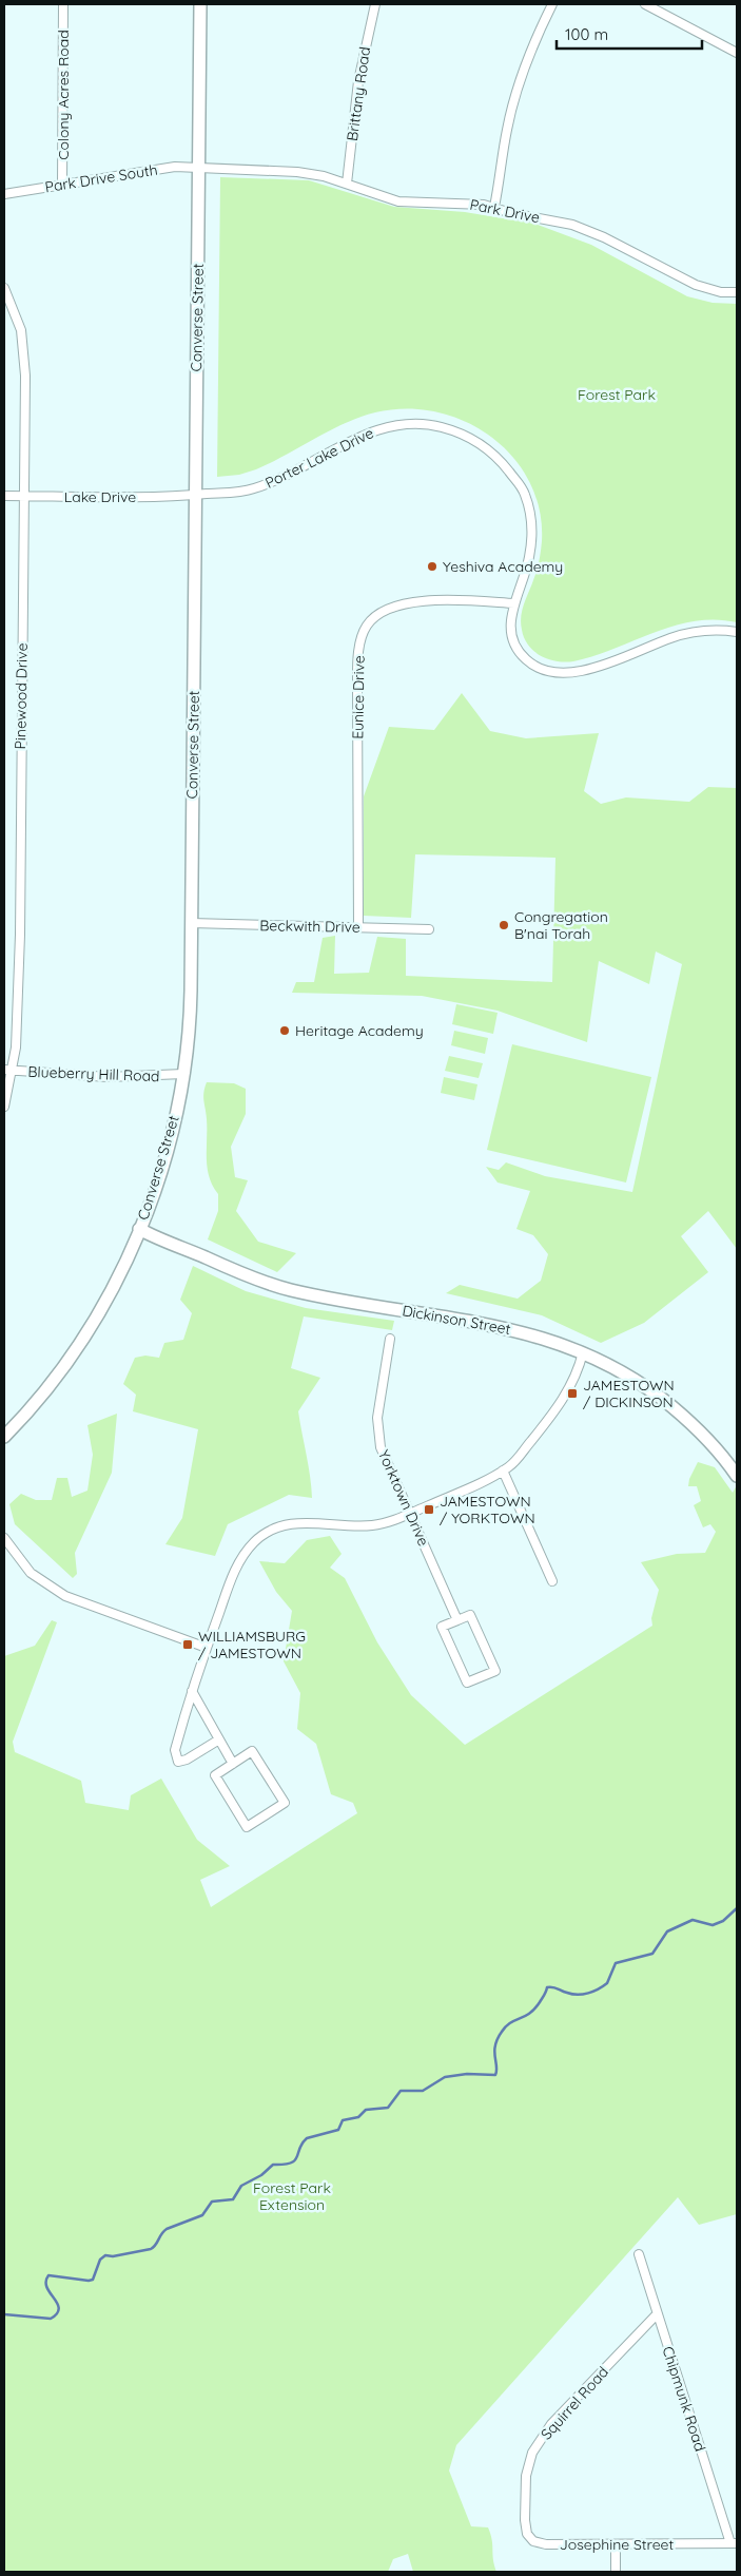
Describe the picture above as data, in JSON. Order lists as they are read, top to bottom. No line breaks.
{"streets":{"main road":["Converse Street","Dickinson Street"],"street":["Brittany Road","Colony Acres Road","Park Drive South","Park Drive","Porter Lake Drive","Lake Drive","Pinewood Drive","Eunice Drive","Beckwith Drive","Blueberry Hill Road","Yorktown Drive","Chipmunk Road","Squirrel Road","Josephine Street"]},"crossings":[["Brittany Road","Park Drive"],["Colony Acres Road","Park Drive South"],["Park Drive South","Park Drive"],["Park Drive South","Converse Street"],["Park Drive","Converse Street"],["Converse Street","Porter Lake Drive"],["Converse Street","Lake Drive"],["Converse Street","Beckwith Drive"],["Converse Street","Blueberry Hill Road"],["Converse Street","Dickinson Street"],["Porter Lake Drive","Lake Drive"],["Porter Lake Drive","Eunice Drive"],["Lake Drive","Pinewood Drive"],["Pinewood Drive","Blueberry Hill Road"],["Eunice Drive","Beckwith Drive"],["Chipmunk Road","Squirrel Road"],["Chipmunk Road","Josephine Street"],["Squirrel Road","Josephine Street"]],"parks":["Forest Park","Forest Park Extension"],"places":{"other":["Yeshiva Academy","Congregation B'nai Torah","Heritage Academy"],"transit":["JAMESTOWN / DICKINSON","JAMESTOWN / YORKTOWN","WILLIAMSBURG / JAMESTOWN"]},"scale_bar":"100 m"}
